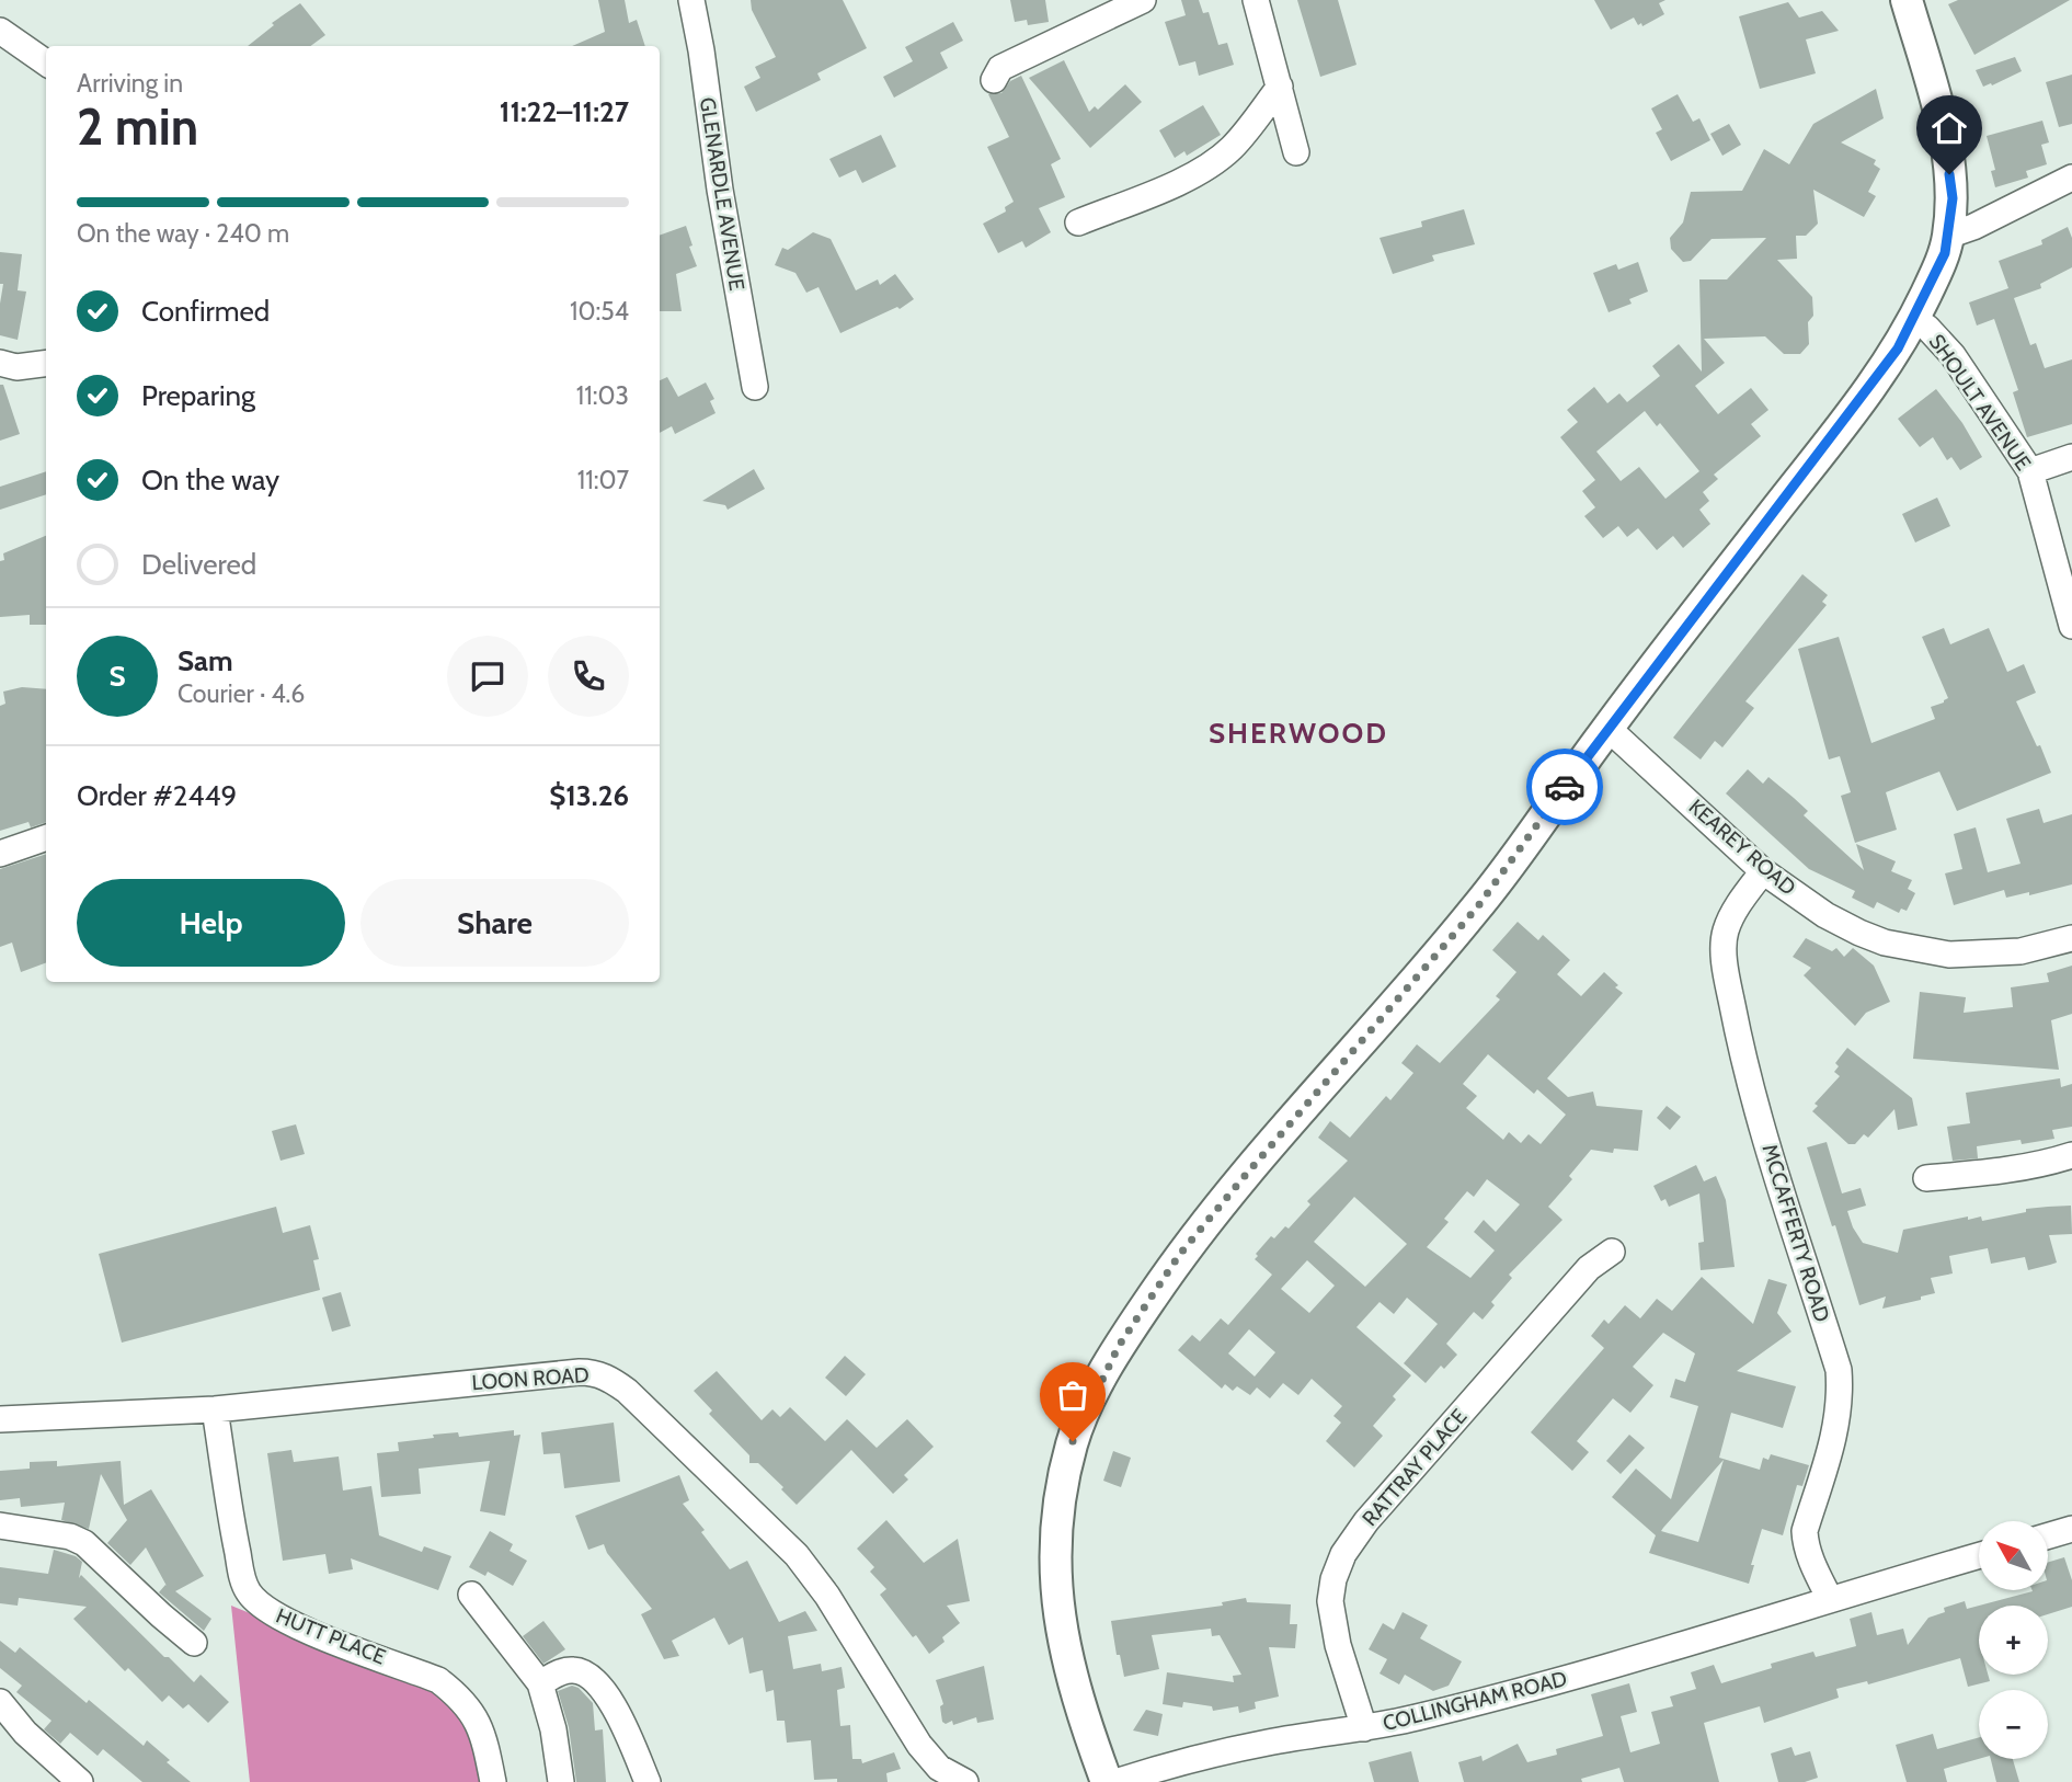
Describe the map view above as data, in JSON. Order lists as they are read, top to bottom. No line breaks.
{"streets":{"street":["GLENARDLE AVENUE","SHOULT AVENUE","KEAREY ROAD","MCCAFFERTY ROAD","LOON ROAD","RATTRAY PLACE","HUTT PLACE","COLLINGHAM ROAD"]},"crossings":[["KEAREY ROAD","MCCAFFERTY ROAD"],["MCCAFFERTY ROAD","COLLINGHAM ROAD"],["LOON ROAD","HUTT PLACE"],["RATTRAY PLACE","COLLINGHAM ROAD"]],"districts":["SHERWOOD"],"north":"top left","page":{"heading":["2 min","Arriving in","11:22–11:27"],"panel":["Sam","Courier · 4.6","Order #2449","$13.26"],"bar":"On the way · 240 m","list":[["Confirmed","10:54"],["Preparing","11:03"],["On the way","11:07"],"Delivered"],"round":"S","buttons":["Help","Share"],"map_buttons":["+","−"]}}
